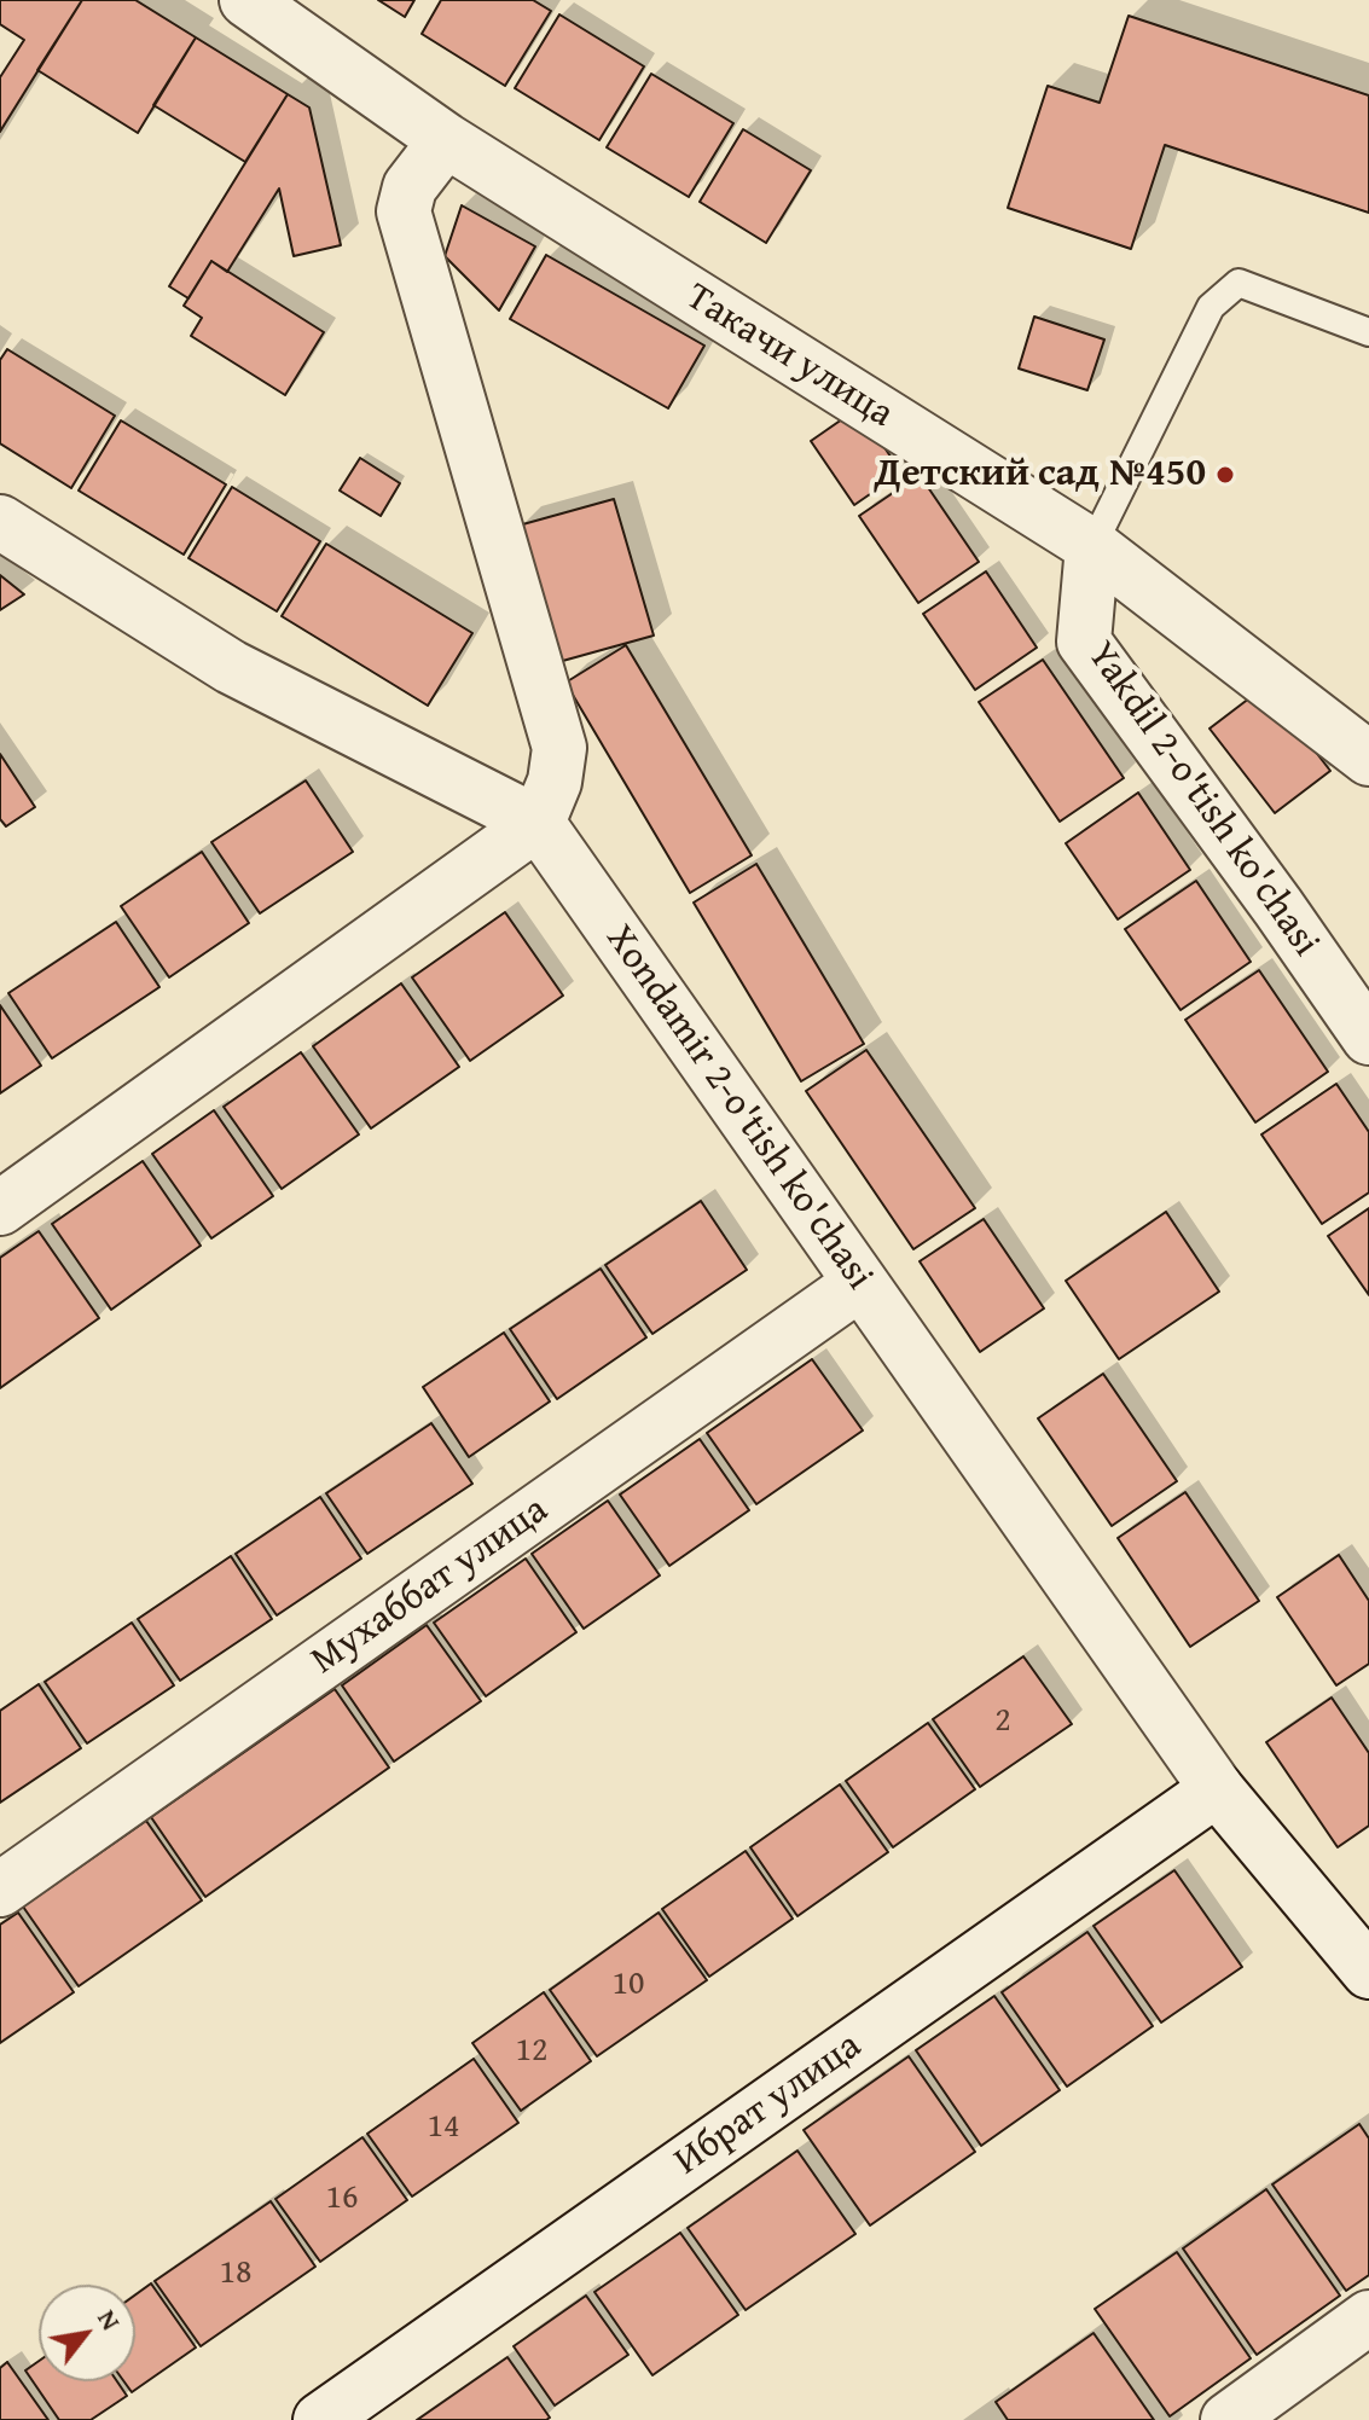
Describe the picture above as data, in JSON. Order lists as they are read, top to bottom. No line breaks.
{"streets":{"street":["Такачи улица","Yakdil 2-o'tish ko'chasi","Xondamir 2-o'tish ko'chasi","Мухаббат улица","Ибрат улица"]},"crossings":[["Такачи улица","Yakdil 2-o'tish ko'chasi"],["Xondamir 2-o'tish ko'chasi","Мухаббат улица"],["Xondamir 2-o'tish ko'chasi","Ибрат улица"]],"places":["Детский сад №450"],"house_numbers":["2","10","12","14","16","18"],"north":"top right"}
